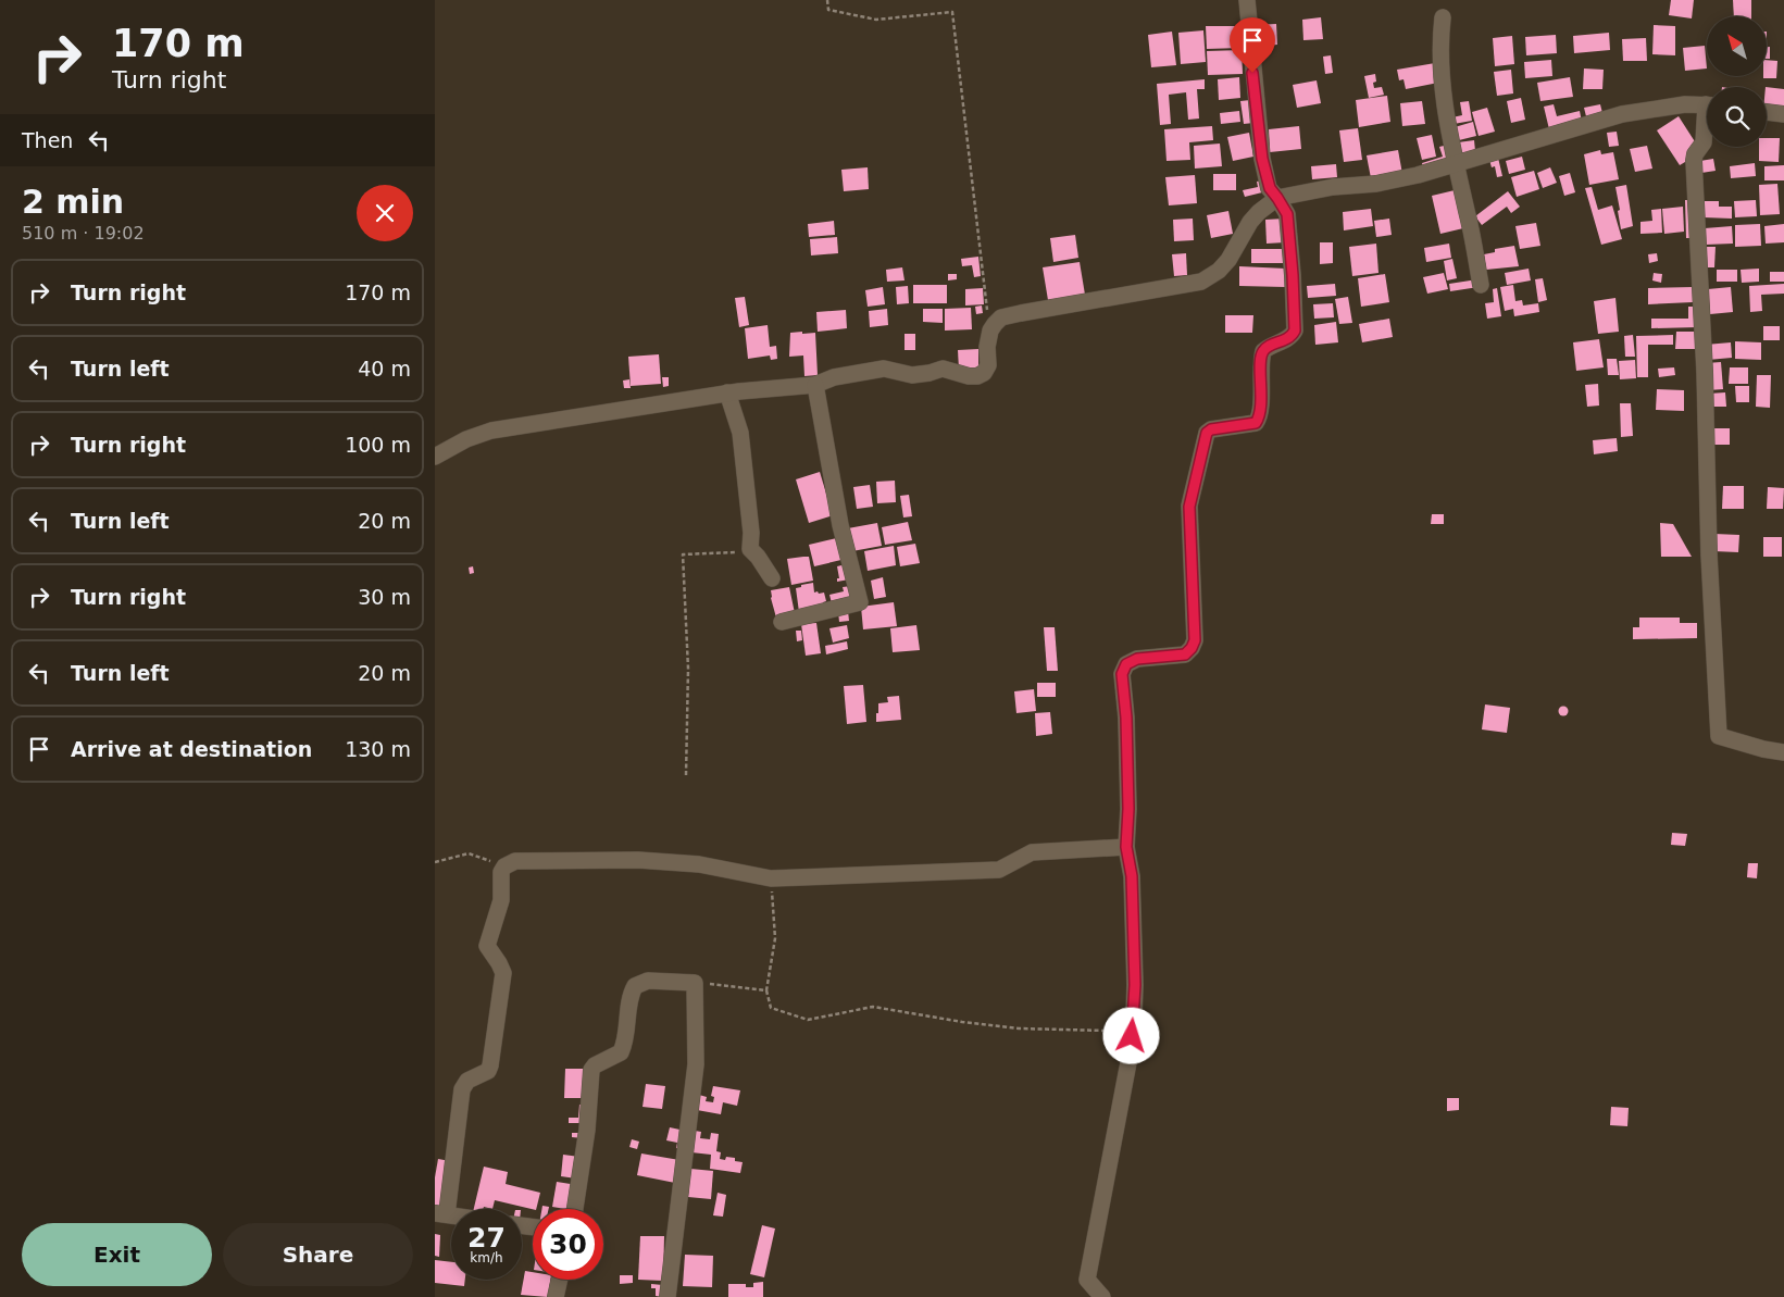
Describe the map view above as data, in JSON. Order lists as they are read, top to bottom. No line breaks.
{"north":"top left","page":{"turn":["170 m","Turn right"],"then":"Then","heading":["2 min","510 m · 19:02"],"list":[{"name":"Turn right","value":"170 m"},{"name":"Turn left","value":"40 m"},{"name":"Turn right","value":"100 m"},{"name":"Turn left","value":"20 m"},{"name":"Turn right","value":"30 m"},{"name":"Turn left","value":"20 m"},{"name":"Arrive at destination","value":"130 m"}],"speed":"27 km/h","limit":"30","buttons":["Exit","Share"]}}
